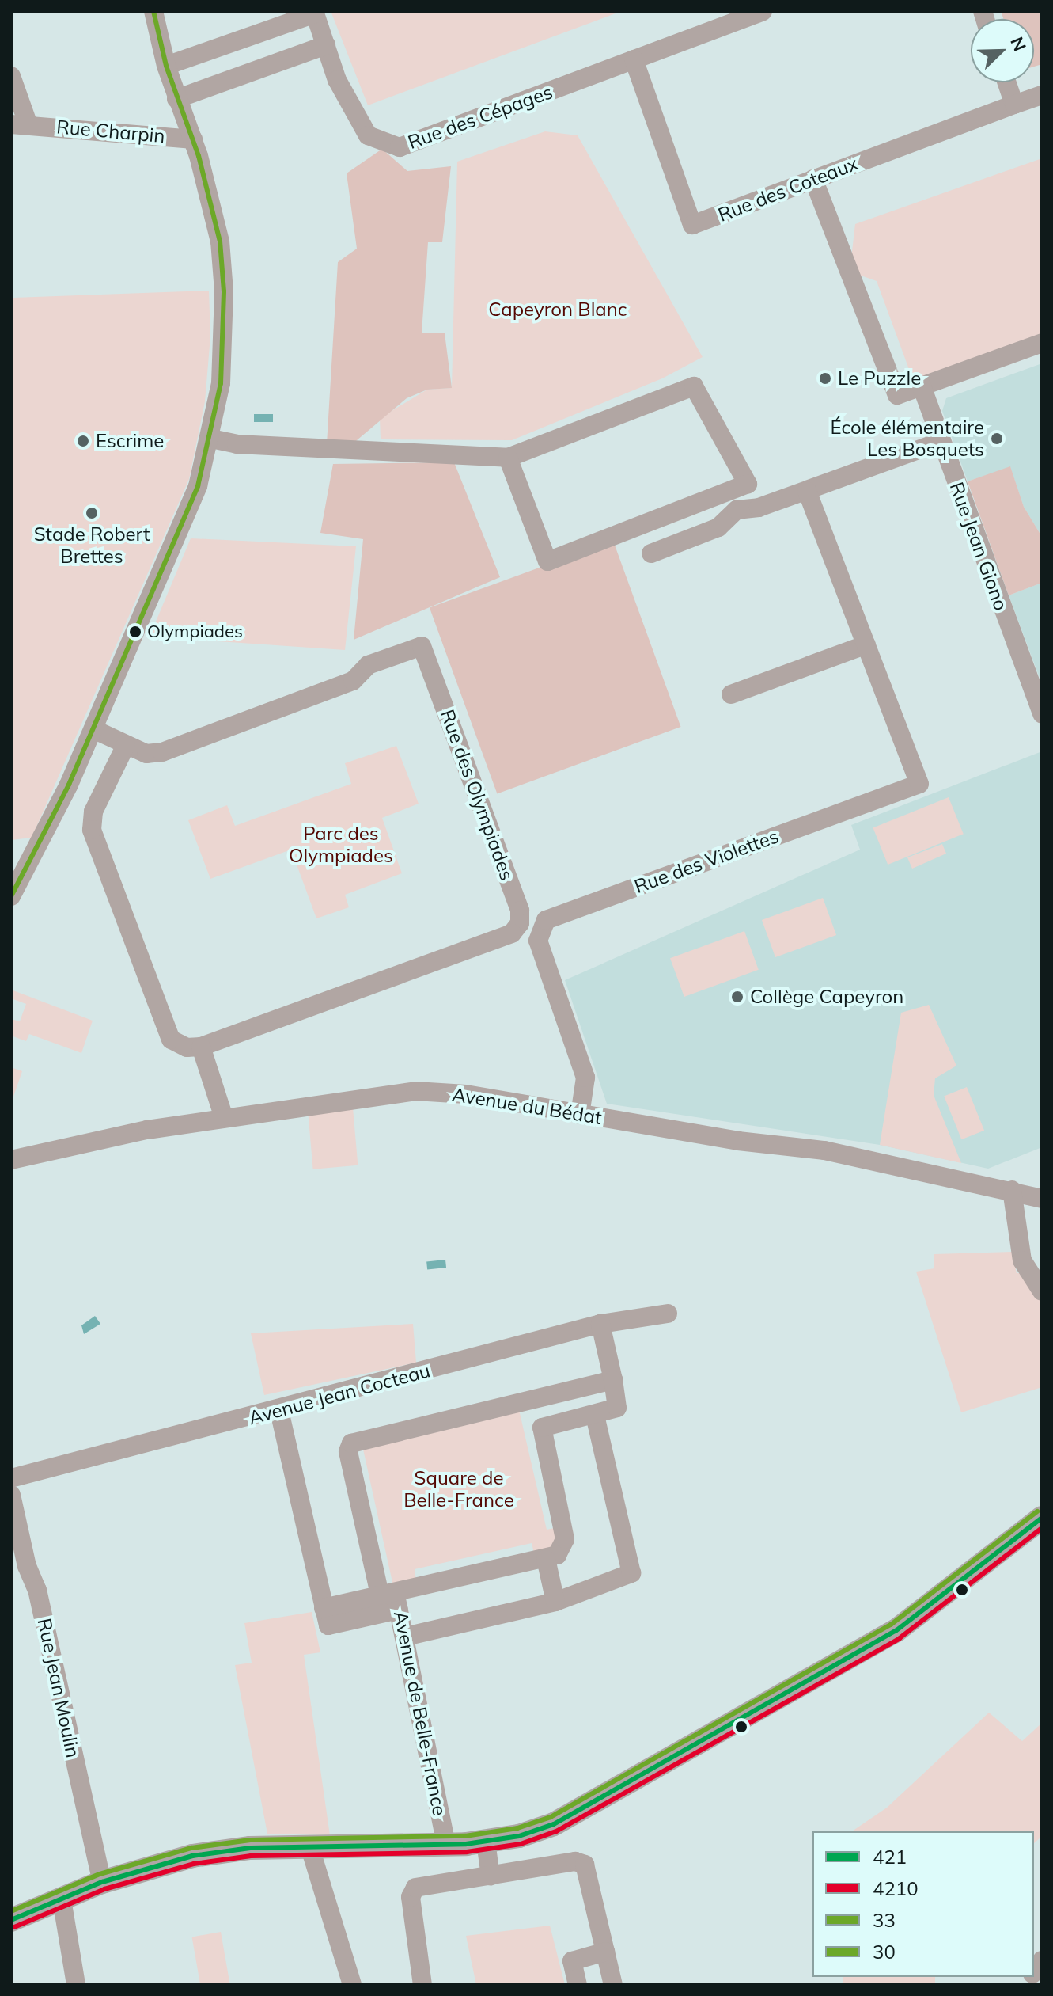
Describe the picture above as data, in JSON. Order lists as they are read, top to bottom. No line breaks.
{"streets":{"street":["Rue des Cépages","Rue Charpin","Rue des Coteaux","Rue Jean Giono","Rue des Olympiades","Rue des Violettes","Avenue du Bédat","Avenue Jean Cocteau","Rue Jean Moulin","Avenue de Belle-France"]},"crossings":[["Rue des Cépages","Rue des Coteaux"],["Rue des Violettes","Avenue du Bédat"]],"parks":["Capeyron Blanc","Parc des Olympiades","Square de Belle-France"],"places":["Le Puzzle","École élémentaire Les Bosquets","Escrime","Stade Robert Brettes","Olympiades","Collège Capeyron"],"lines":["transit line 30","transit line 33","transit line 421","transit line 4210"],"legend":["421","4210","33","30"],"north":"top right"}
